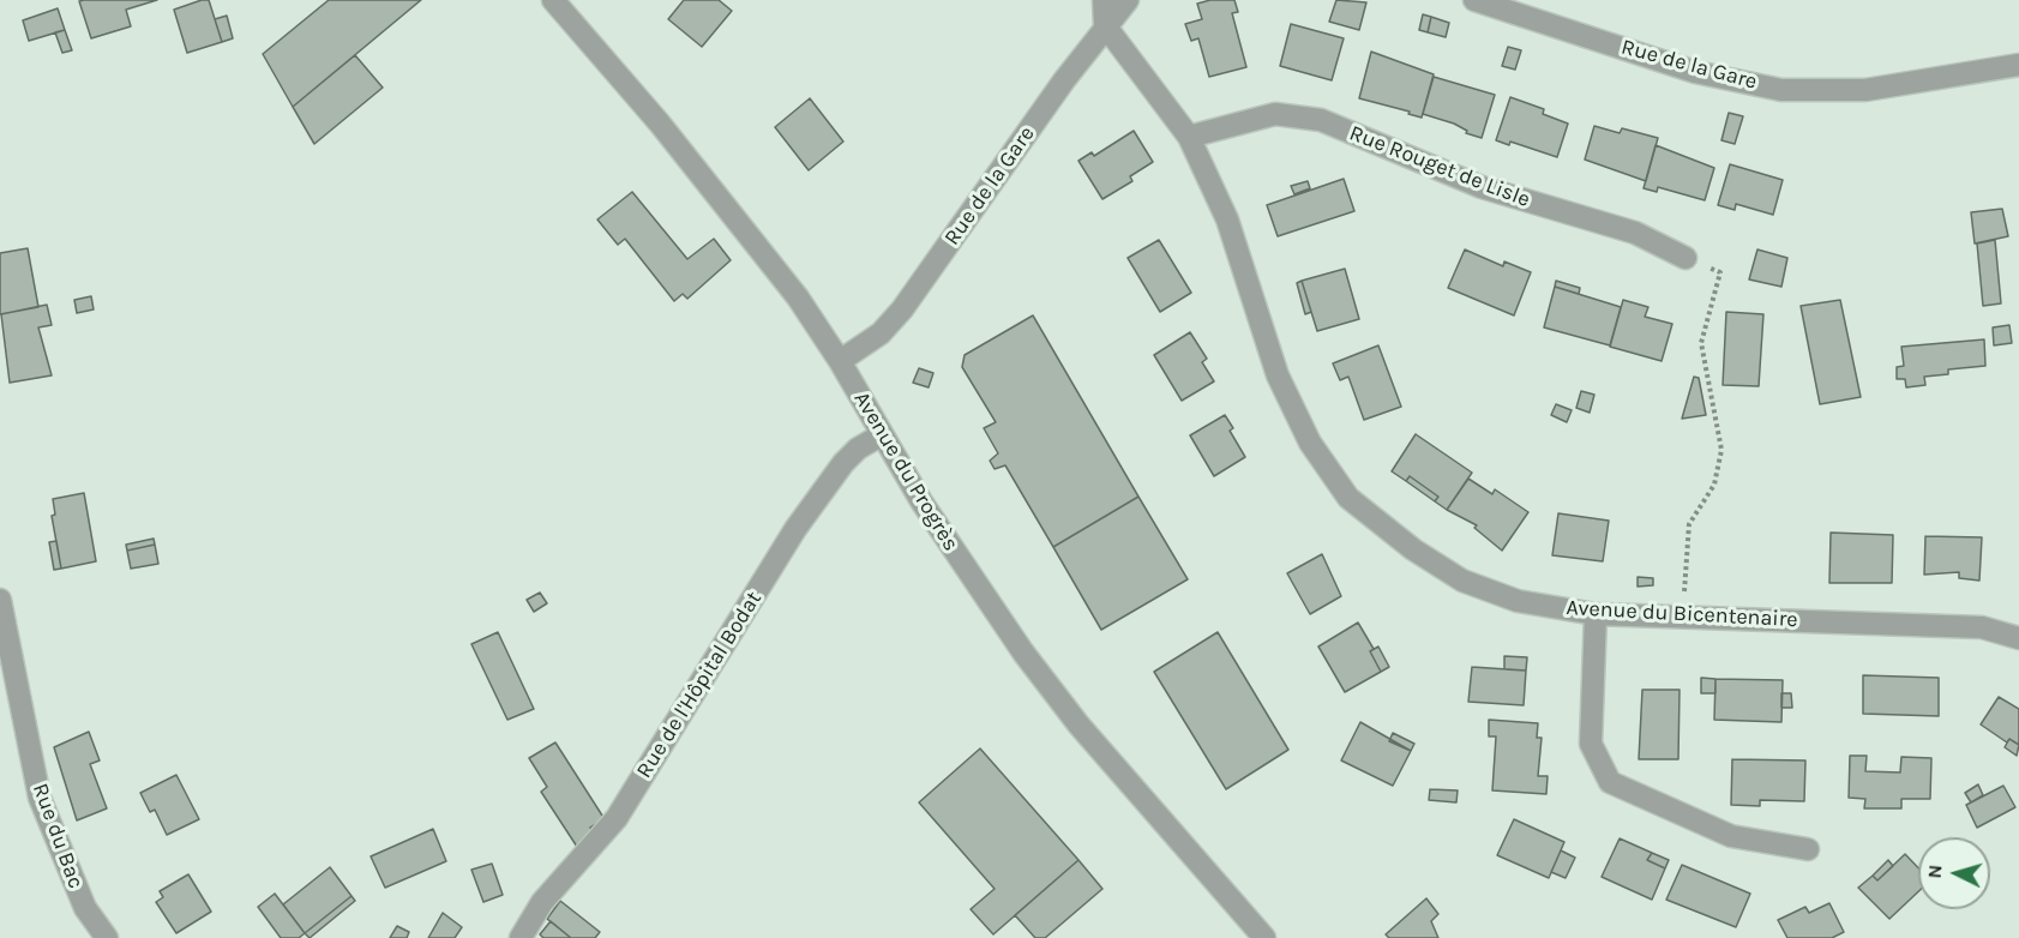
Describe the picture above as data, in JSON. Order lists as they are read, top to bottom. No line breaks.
{"streets":{"street":["Rue de la Gare","Rue Rouget de Lisle","Avenue du Progrès","Avenue du Bicentenaire","Rue de l'Hôpital Bodat","Rue du Bac"]},"crossings":[["Rue de la Gare","Avenue du Progrès"],["Rue de la Gare","Avenue du Bicentenaire"],["Rue Rouget de Lisle","Avenue du Bicentenaire"],["Avenue du Progrès","Rue de l'Hôpital Bodat"]],"north":"left"}
